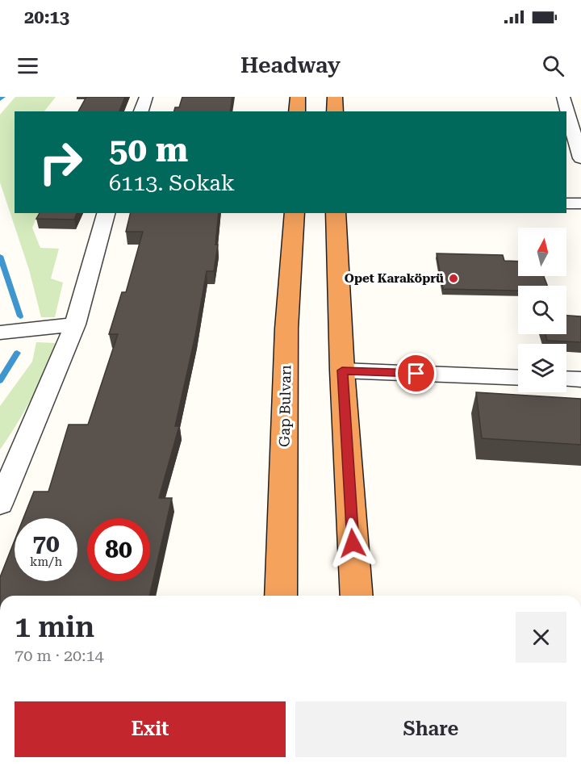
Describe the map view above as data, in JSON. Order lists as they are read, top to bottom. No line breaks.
{"streets":{"highway":["Gap Bulvarı"]},"places":["Opet Karaköprü"],"north":"top","page":{"status":"20:13","header":"Headway","turn":["50 m","6113. Sokak"],"speed":"70 km/h","limit":"80","heading":["1 min","70 m · 20:14"],"buttons":["Exit","Share"]}}
